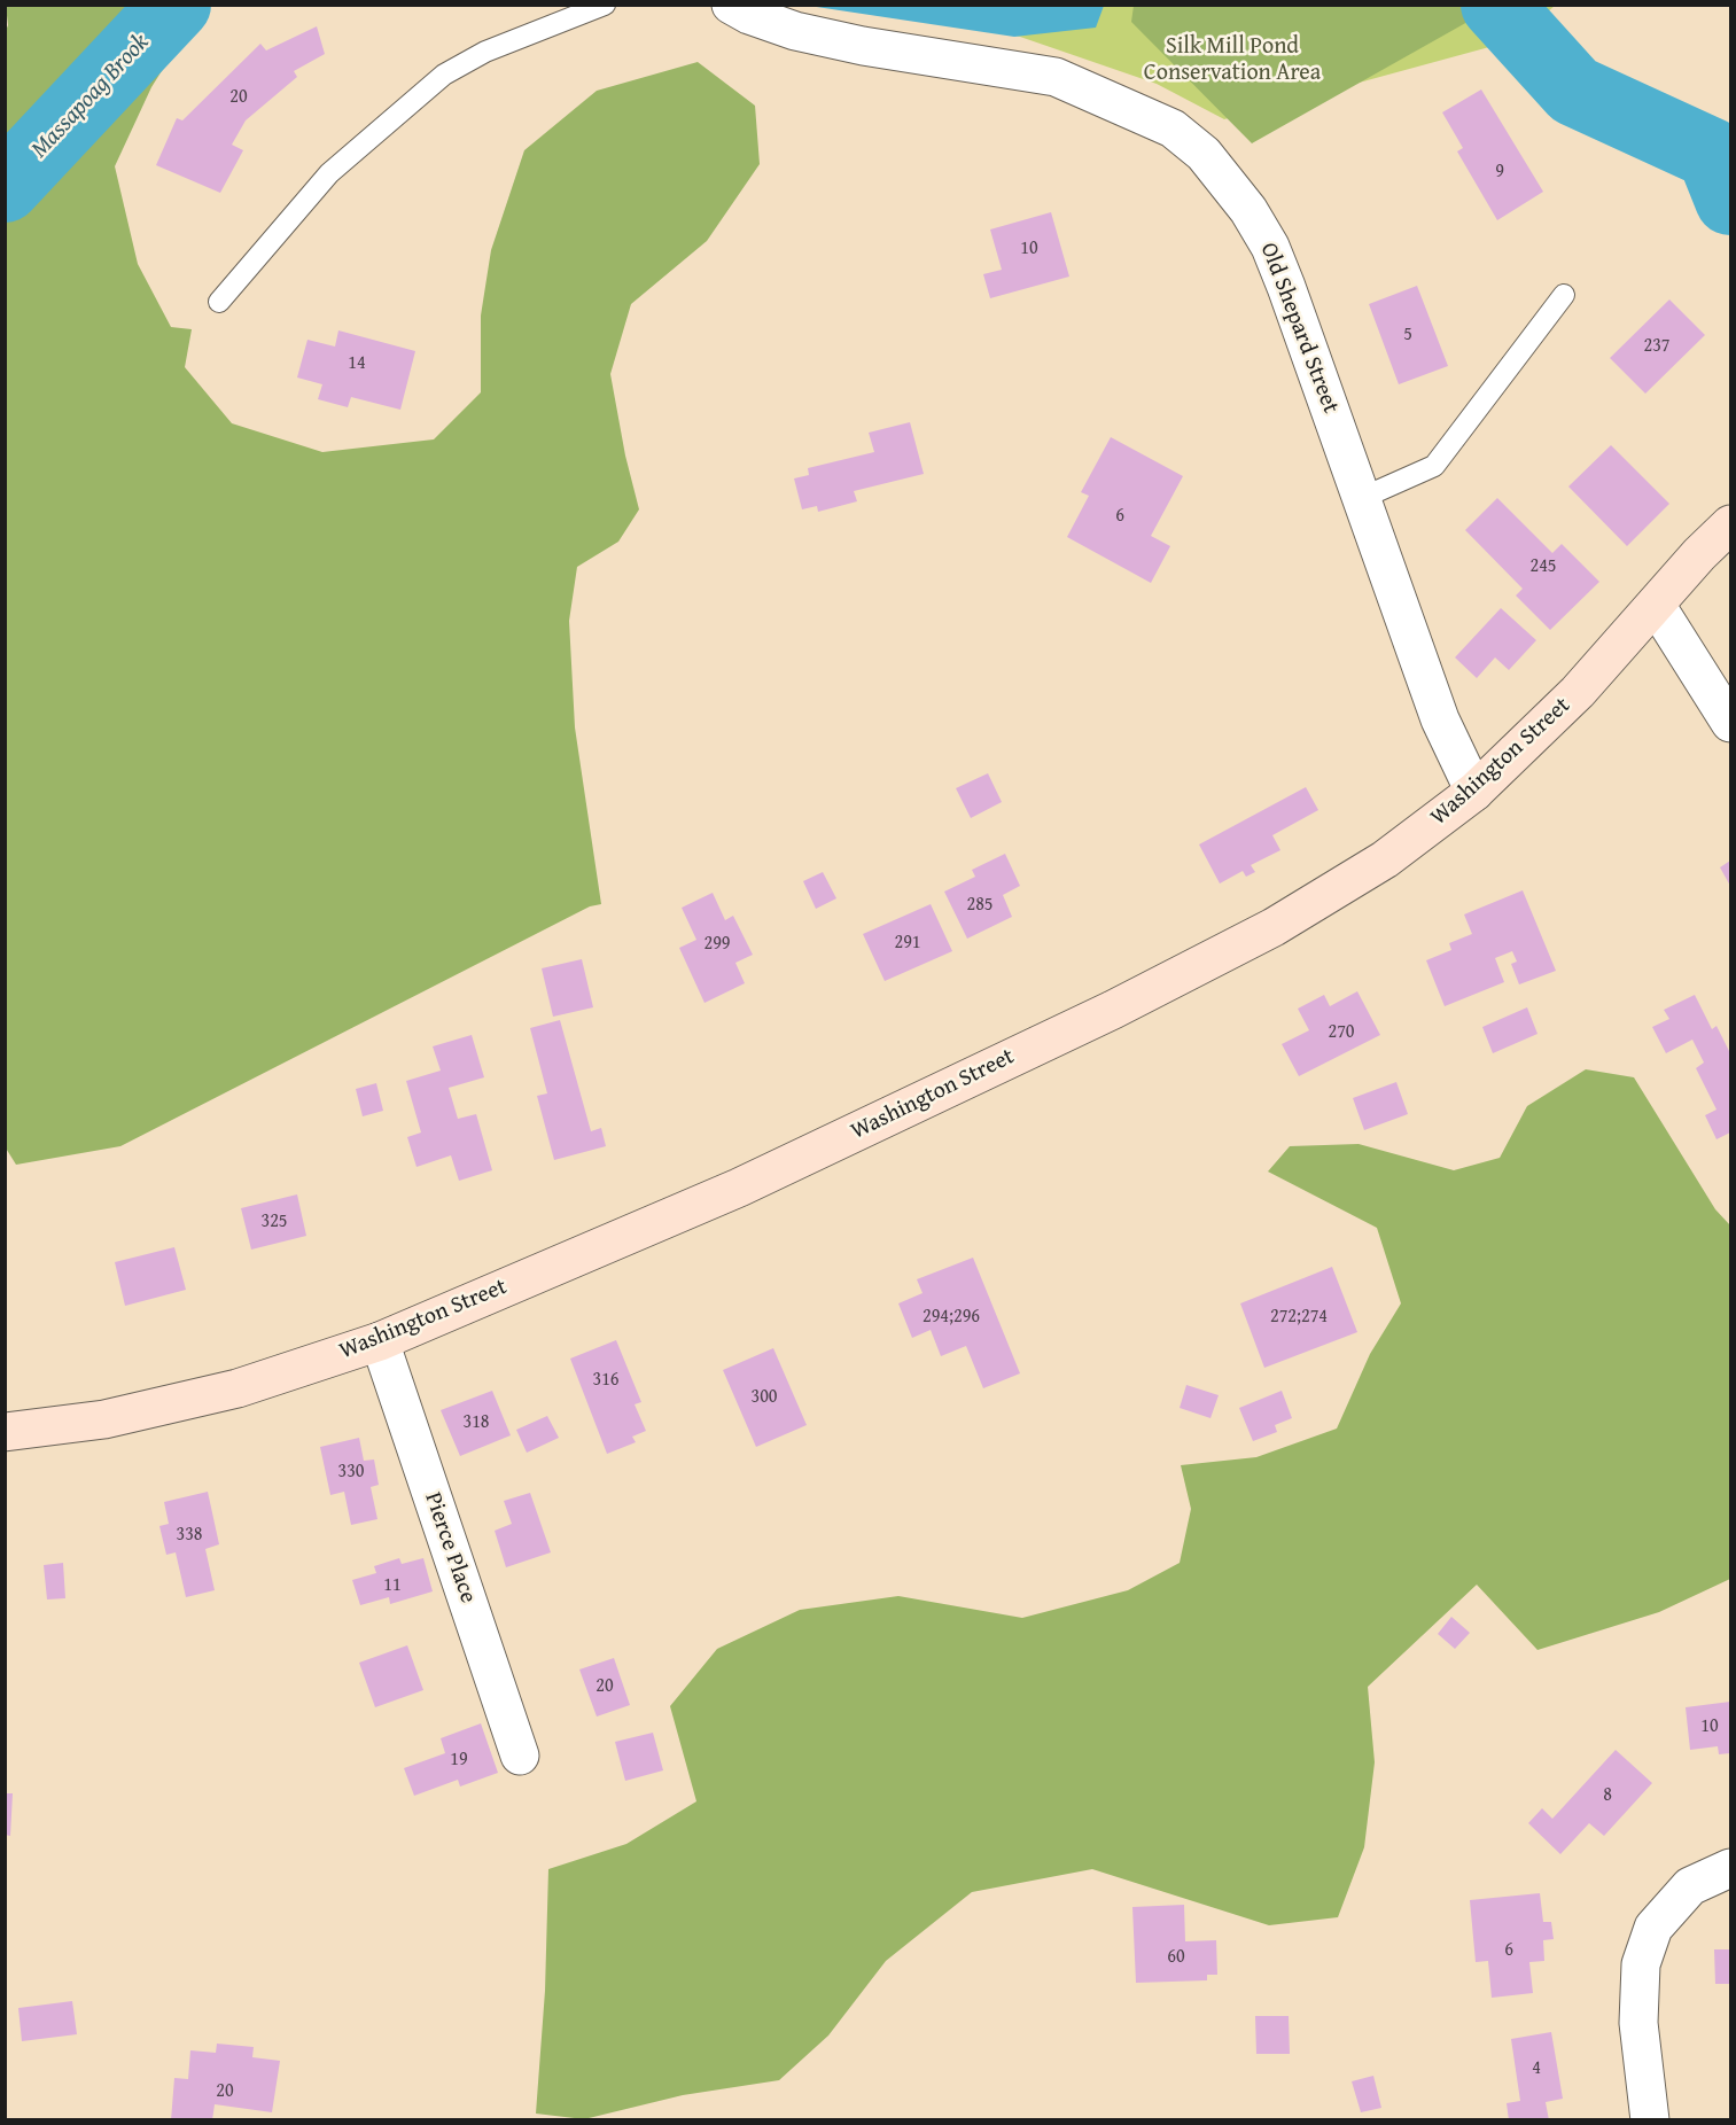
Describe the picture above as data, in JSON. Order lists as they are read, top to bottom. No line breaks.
{"streets":{"main road":["Washington Street"],"street":["Old Shepard Street","Pierce Place"]},"crossings":[["Old Shepard Street","Washington Street"],["Washington Street","Pierce Place"]],"water":["Massapoag Brook"],"parks":["Silk Mill Pond Conservation Area"],"house_numbers":["20","9","10","5","237","14","6","245","285","291","299","270","325","294;296","272;274","316","300","318","330","338","11","20","10","19","8","6","60","4","20"]}
